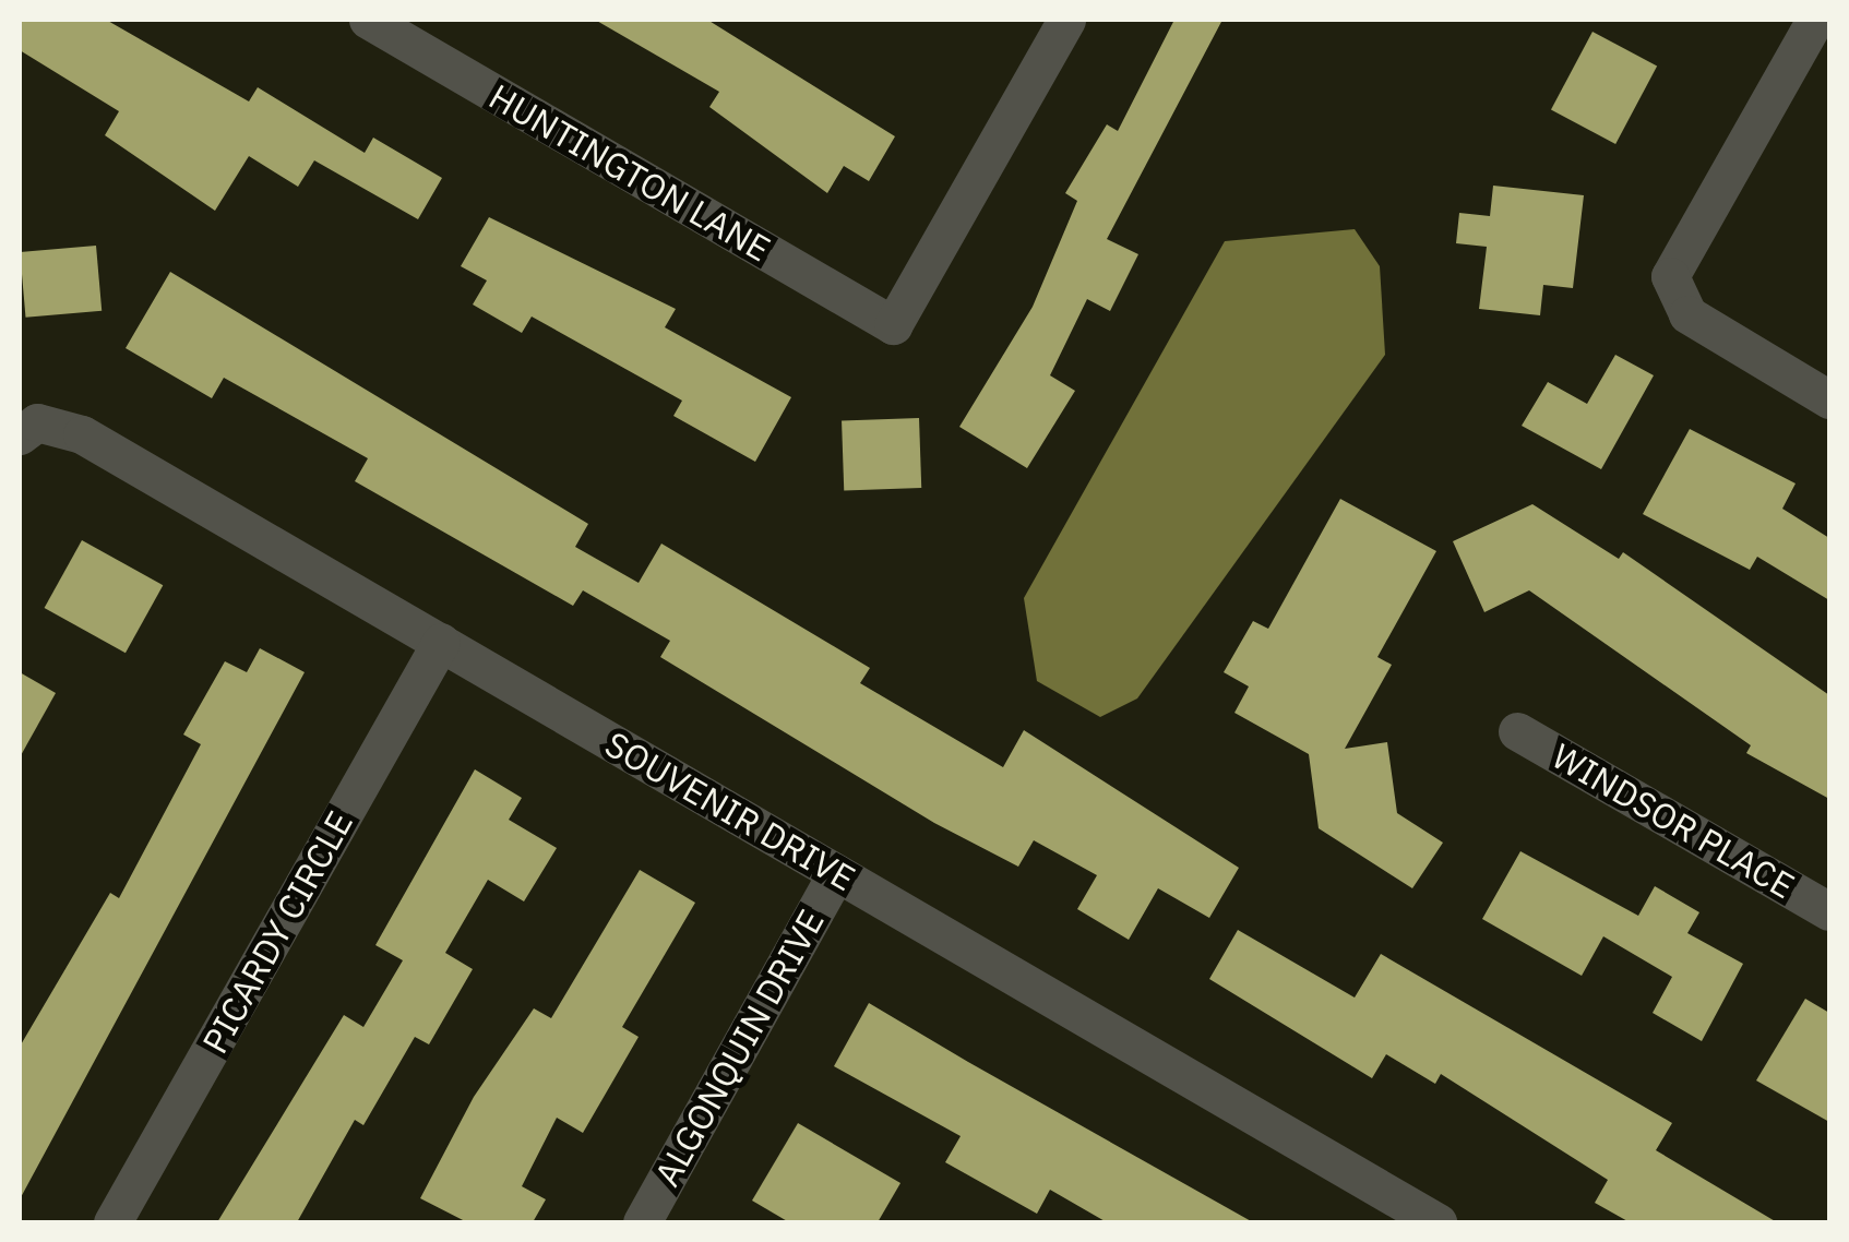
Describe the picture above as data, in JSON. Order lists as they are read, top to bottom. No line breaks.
{"streets":{"street":["HUNTINGTON LANE","SOUVENIR DRIVE","WINDSOR PLACE","PICARDY CIRCLE","ALGONQUIN DRIVE"]},"crossings":[["SOUVENIR DRIVE","PICARDY CIRCLE"],["SOUVENIR DRIVE","ALGONQUIN DRIVE"]]}
